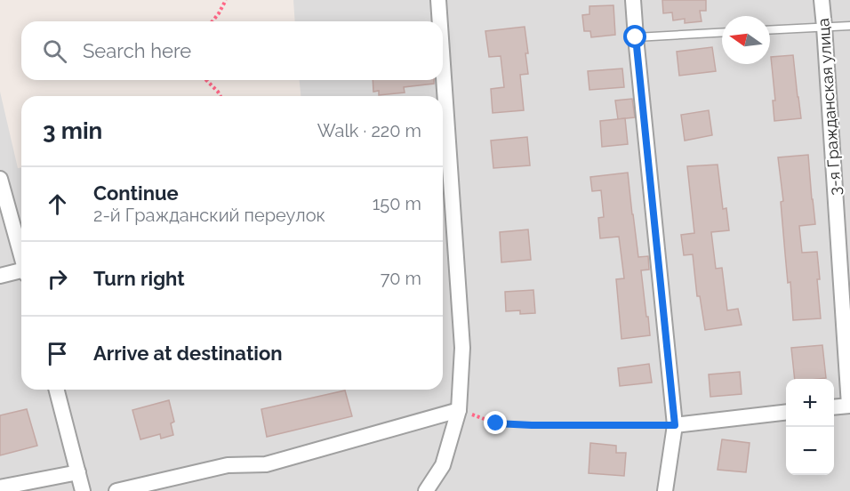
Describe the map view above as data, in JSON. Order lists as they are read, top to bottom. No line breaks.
{"streets":{"street":["3-я Гражданская улица"]},"north":"left","page":{"search":"Search here","heading":["3 min","Walk · 220 m"],"list":[["Continue","2-й Гражданский переулок","150 m"],["Turn right","70 m"],"Arrive at destination"],"map_buttons":["+","−"]}}
